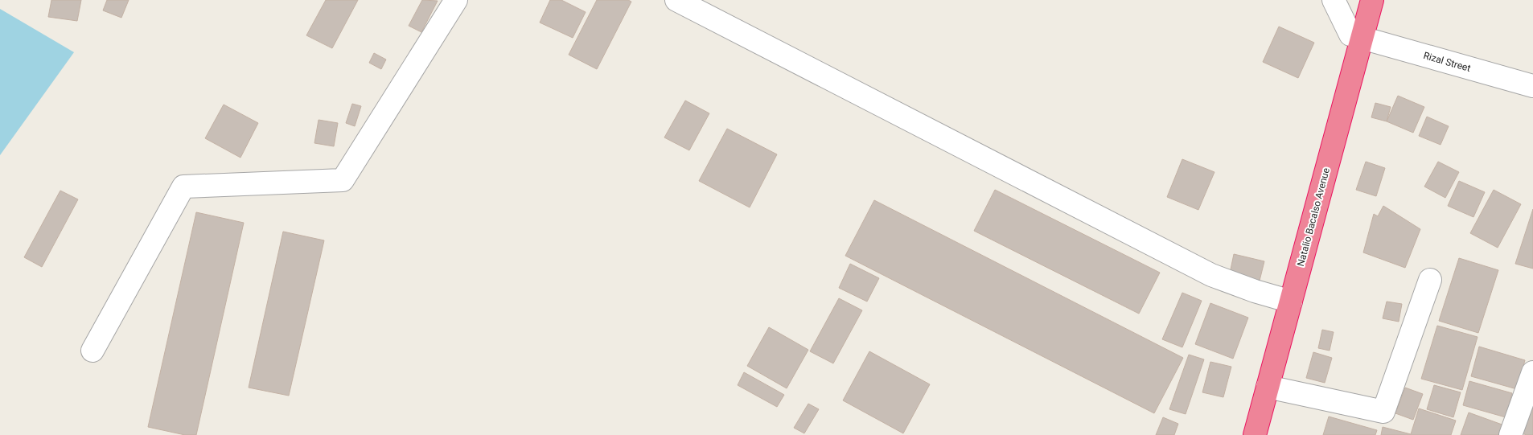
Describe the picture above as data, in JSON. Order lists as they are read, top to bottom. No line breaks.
{"streets":{"highway":["Natalio Bacalso Avenue"],"street":["Rizal Street"]},"crossings":[["Rizal Street","Natalio Bacalso Avenue"]]}
